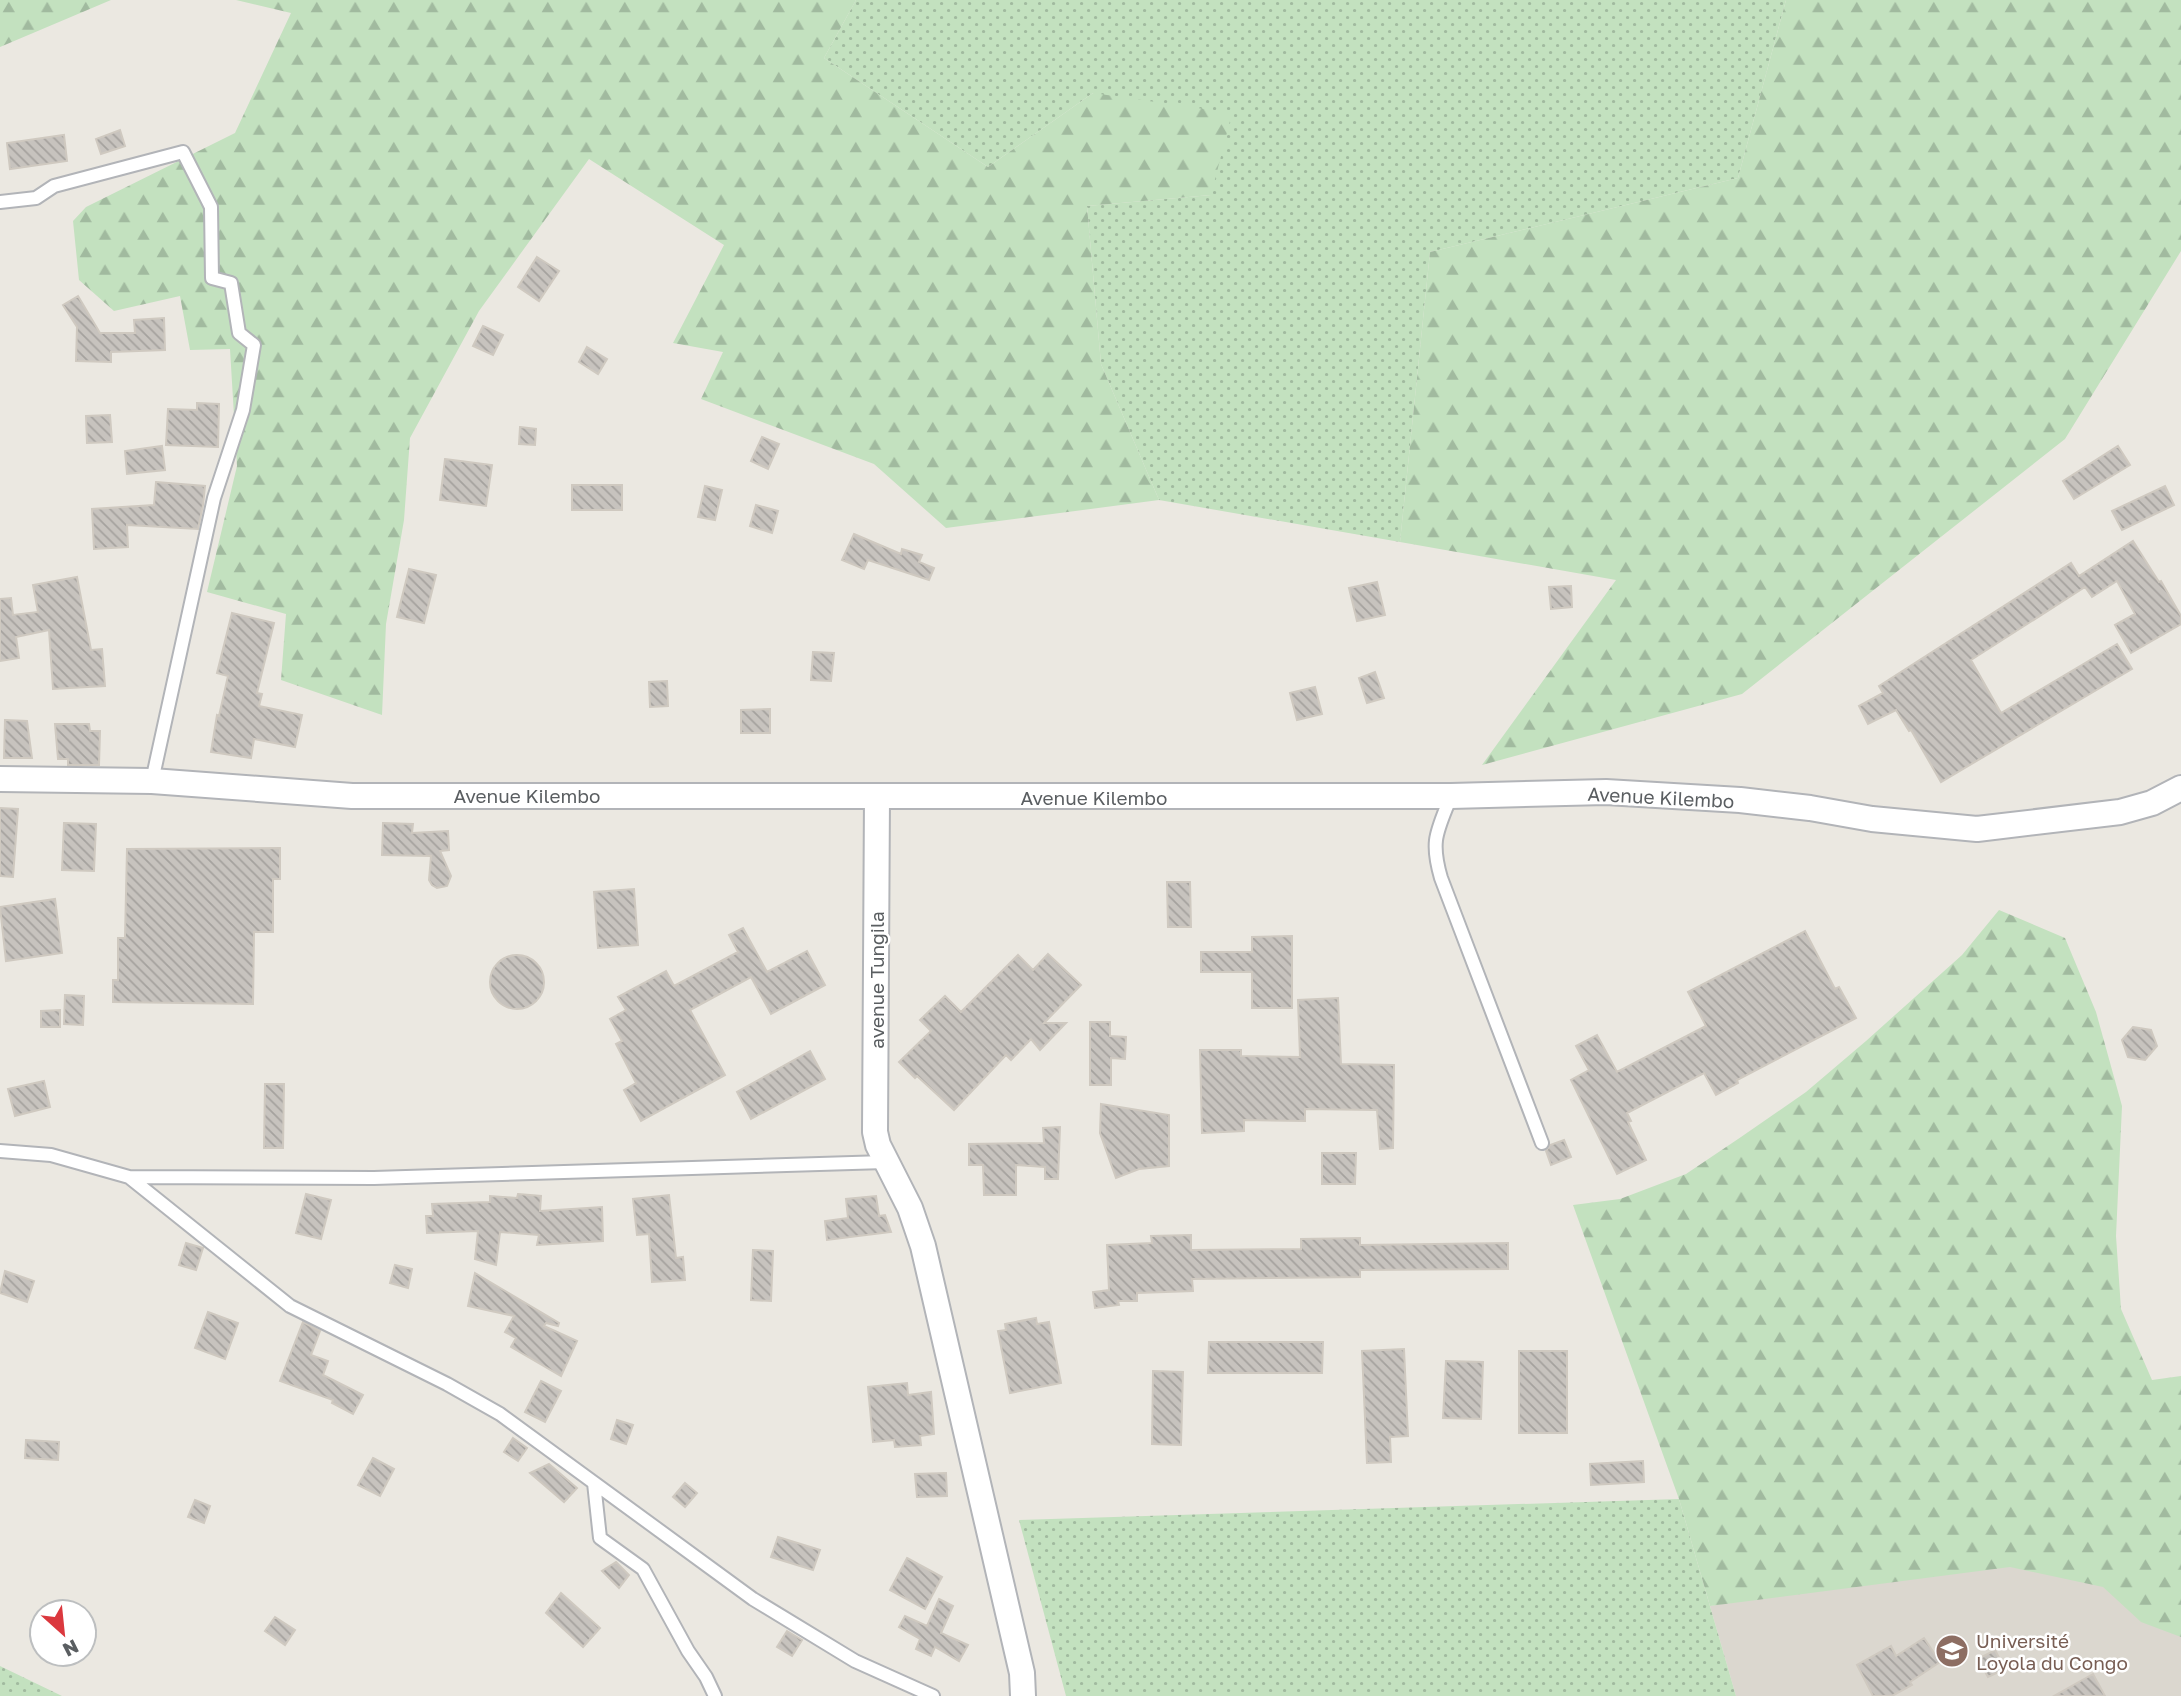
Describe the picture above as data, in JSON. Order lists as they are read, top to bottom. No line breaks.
{"streets":{"street":["Avenue Kilembo","avenue Tungila"]},"crossings":[["Avenue Kilembo","avenue Tungila"]],"places":{"school or university":["Université Loyola du Congo"]},"north":"bottom right"}
